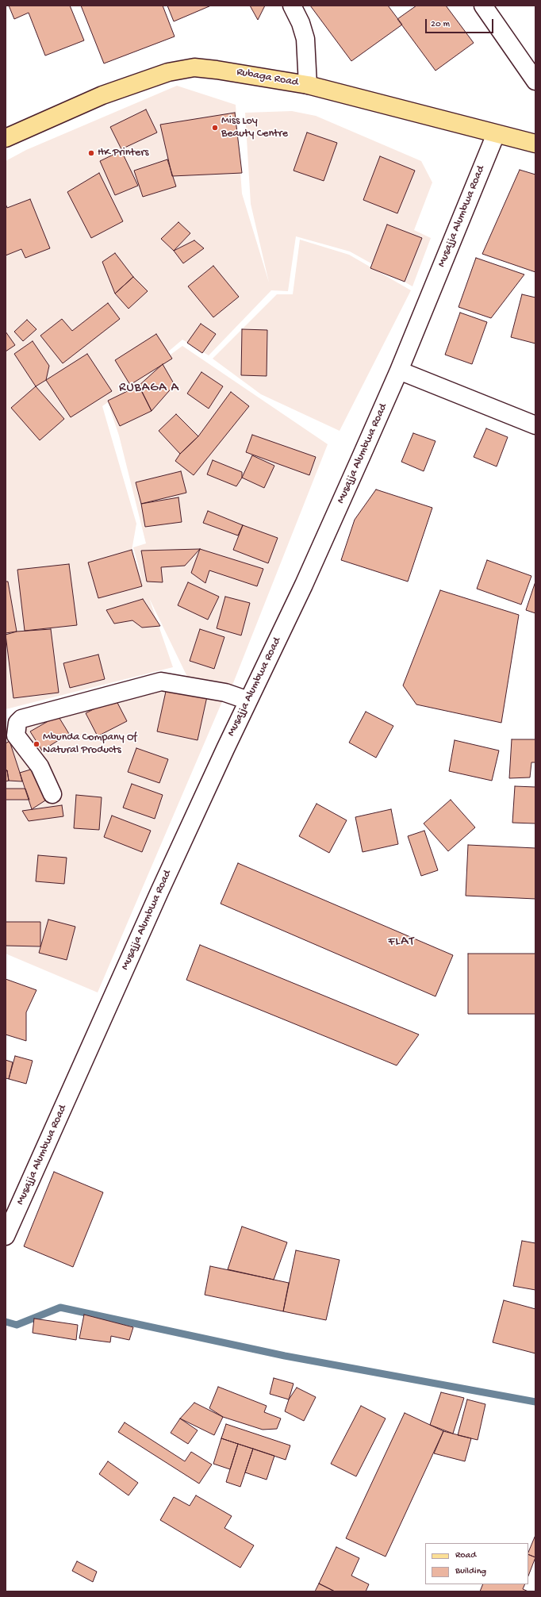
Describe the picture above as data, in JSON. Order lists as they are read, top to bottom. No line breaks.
{"streets":{"main road":["Rubaga Road"],"street":["Musajja Alumbwa Road"]},"crossings":[["Rubaga Road","Musajja Alumbwa Road"]],"districts":["RUBAGA A","FLAT"],"places":["Miss Loy Beauty Centre","HK Printers","Mbunda Company Of Natural Products"],"legend":["Road","Building"],"scale_bar":"20 m"}
